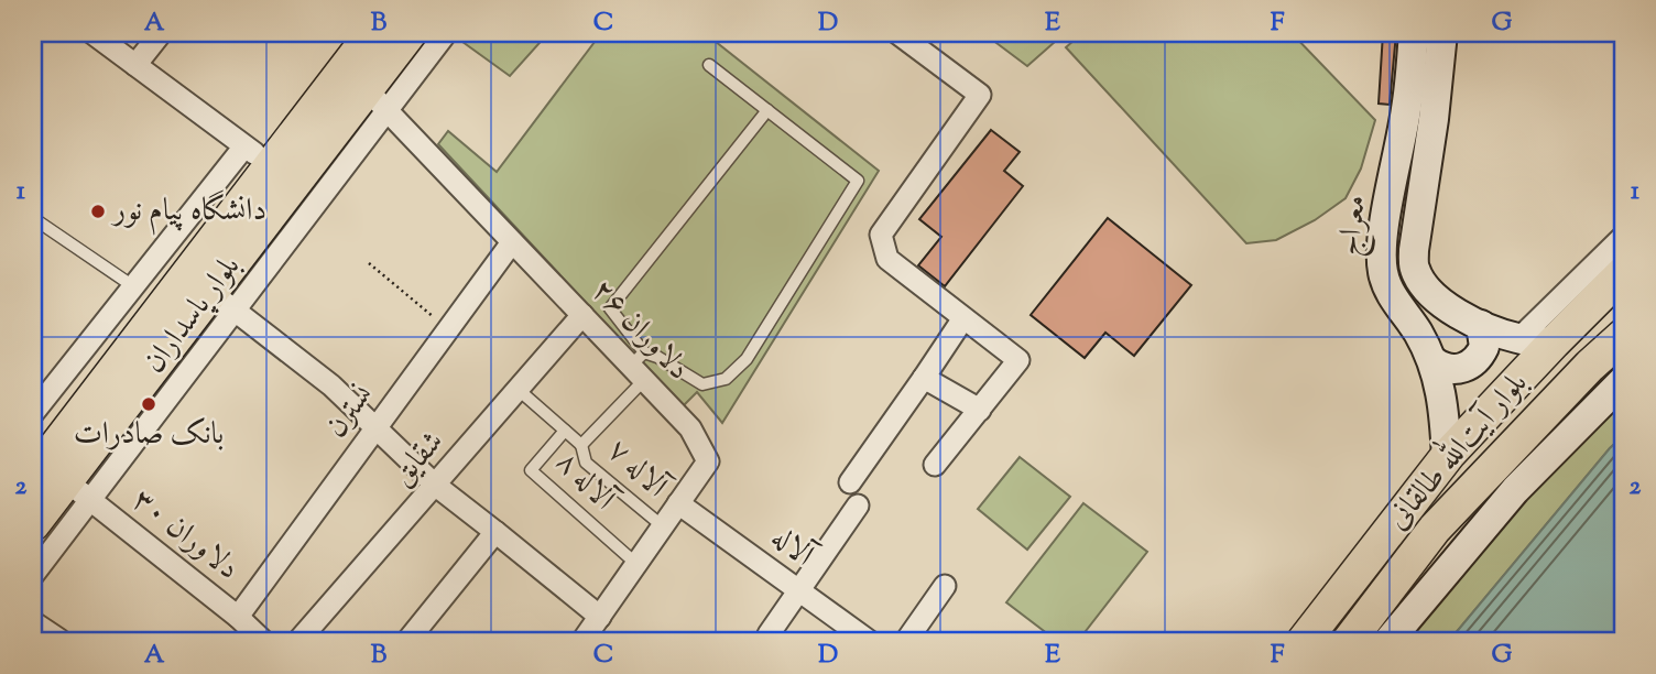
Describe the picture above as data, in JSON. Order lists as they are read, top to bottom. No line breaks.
{"streets":{"main road":["بلوار پاسداران","بلوار آیت‌الله طالقانی"],"street":["معراج","دلاوران ۲۶","نسترن","شقایق","دلاوران ۳۰","آلاله"],"lane":["آلاله ۷","آلاله ۸"]},"crossings":[["معراج","بلوار آیت‌الله طالقانی"],["بلوار پاسداران","دلاوران ۲۶"],["بلوار پاسداران","دلاوران ۳۰"],["دلاوران ۲۶","نسترن"],["دلاوران ۲۶","شقایق"],["دلاوران ۲۶","آلاله ۷"],["دلاوران ۲۶","آلاله ۸"],["دلاوران ۲۶","آلاله"],["نسترن","دلاوران ۳۰"],["شقایق","آلاله ۷"],["آلاله ۷","آلاله ۸"]],"places":["دانشگاه پیام نور","بانک صادرات"],"grid":{"columns":["A","B","C","D","E","F","G"],"rows":["1","2"]}}
